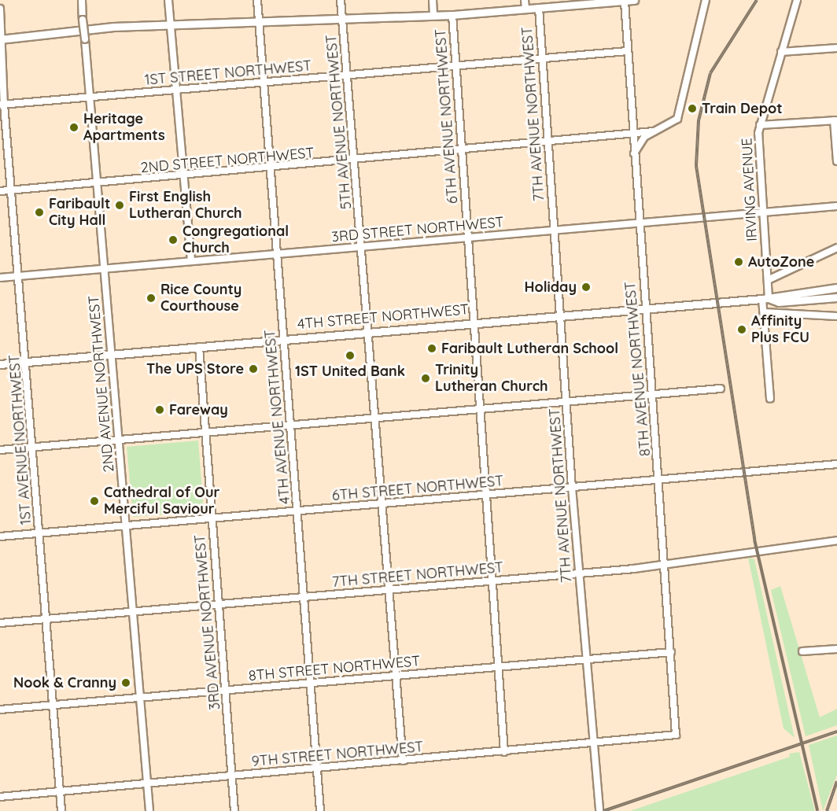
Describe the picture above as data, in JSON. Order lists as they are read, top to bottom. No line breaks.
{"streets":{"main road":["4TH STREET NORTHWEST"],"street":["1ST STREET NORTHWEST","7TH AVENUE NORTHWEST","6TH AVENUE NORTHWEST","5TH AVENUE NORTHWEST","2ND STREET NORTHWEST","IRVING AVENUE","3RD STREET NORTHWEST","8TH AVENUE NORTHWEST","2ND AVENUE NORTHWEST","4TH AVENUE NORTHWEST","1ST AVENUE NORTHWEST","6TH STREET NORTHWEST","7TH STREET NORTHWEST","3RD AVENUE NORTHWEST","8TH STREET NORTHWEST","9TH STREET NORTHWEST"]},"crossings":[["1ST STREET NORTHWEST","7TH AVENUE NORTHWEST"],["1ST STREET NORTHWEST","6TH AVENUE NORTHWEST"],["1ST STREET NORTHWEST","5TH AVENUE NORTHWEST"],["1ST STREET NORTHWEST","8TH AVENUE NORTHWEST"],["1ST STREET NORTHWEST","2ND AVENUE NORTHWEST"],["1ST STREET NORTHWEST","4TH AVENUE NORTHWEST"],["1ST STREET NORTHWEST","1ST AVENUE NORTHWEST"],["7TH AVENUE NORTHWEST","2ND STREET NORTHWEST"],["7TH AVENUE NORTHWEST","3RD STREET NORTHWEST"],["7TH AVENUE NORTHWEST","4TH STREET NORTHWEST"],["7TH AVENUE NORTHWEST","6TH STREET NORTHWEST"],["7TH AVENUE NORTHWEST","7TH STREET NORTHWEST"],["7TH AVENUE NORTHWEST","8TH STREET NORTHWEST"],["7TH AVENUE NORTHWEST","9TH STREET NORTHWEST"],["6TH AVENUE NORTHWEST","2ND STREET NORTHWEST"],["6TH AVENUE NORTHWEST","3RD STREET NORTHWEST"],["6TH AVENUE NORTHWEST","4TH STREET NORTHWEST"],["6TH AVENUE NORTHWEST","6TH STREET NORTHWEST"],["6TH AVENUE NORTHWEST","7TH STREET NORTHWEST"],["6TH AVENUE NORTHWEST","8TH STREET NORTHWEST"],["6TH AVENUE NORTHWEST","9TH STREET NORTHWEST"],["5TH AVENUE NORTHWEST","2ND STREET NORTHWEST"],["5TH AVENUE NORTHWEST","3RD STREET NORTHWEST"],["5TH AVENUE NORTHWEST","4TH STREET NORTHWEST"],["5TH AVENUE NORTHWEST","6TH STREET NORTHWEST"],["5TH AVENUE NORTHWEST","7TH STREET NORTHWEST"],["5TH AVENUE NORTHWEST","8TH STREET NORTHWEST"],["5TH AVENUE NORTHWEST","9TH STREET NORTHWEST"],["2ND STREET NORTHWEST","8TH AVENUE NORTHWEST"],["2ND STREET NORTHWEST","2ND AVENUE NORTHWEST"],["2ND STREET NORTHWEST","4TH AVENUE NORTHWEST"],["2ND STREET NORTHWEST","1ST AVENUE NORTHWEST"],["IRVING AVENUE","3RD STREET NORTHWEST"],["IRVING AVENUE","4TH STREET NORTHWEST"],["3RD STREET NORTHWEST","8TH AVENUE NORTHWEST"],["3RD STREET NORTHWEST","2ND AVENUE NORTHWEST"],["3RD STREET NORTHWEST","4TH AVENUE NORTHWEST"],["3RD STREET NORTHWEST","1ST AVENUE NORTHWEST"],["4TH STREET NORTHWEST","8TH AVENUE NORTHWEST"],["4TH STREET NORTHWEST","2ND AVENUE NORTHWEST"],["4TH STREET NORTHWEST","4TH AVENUE NORTHWEST"],["4TH STREET NORTHWEST","1ST AVENUE NORTHWEST"],["4TH STREET NORTHWEST","3RD AVENUE NORTHWEST"],["8TH AVENUE NORTHWEST","6TH STREET NORTHWEST"],["8TH AVENUE NORTHWEST","7TH STREET NORTHWEST"],["8TH AVENUE NORTHWEST","8TH STREET NORTHWEST"],["8TH AVENUE NORTHWEST","9TH STREET NORTHWEST"],["2ND AVENUE NORTHWEST","6TH STREET NORTHWEST"],["2ND AVENUE NORTHWEST","7TH STREET NORTHWEST"],["2ND AVENUE NORTHWEST","8TH STREET NORTHWEST"],["2ND AVENUE NORTHWEST","9TH STREET NORTHWEST"],["4TH AVENUE NORTHWEST","6TH STREET NORTHWEST"],["4TH AVENUE NORTHWEST","7TH STREET NORTHWEST"],["4TH AVENUE NORTHWEST","8TH STREET NORTHWEST"],["4TH AVENUE NORTHWEST","9TH STREET NORTHWEST"],["1ST AVENUE NORTHWEST","6TH STREET NORTHWEST"],["1ST AVENUE NORTHWEST","7TH STREET NORTHWEST"],["1ST AVENUE NORTHWEST","8TH STREET NORTHWEST"],["1ST AVENUE NORTHWEST","9TH STREET NORTHWEST"],["6TH STREET NORTHWEST","3RD AVENUE NORTHWEST"],["7TH STREET NORTHWEST","3RD AVENUE NORTHWEST"],["3RD AVENUE NORTHWEST","8TH STREET NORTHWEST"],["3RD AVENUE NORTHWEST","9TH STREET NORTHWEST"]],"places":["Train Depot","Heritage Apartments","First English Lutheran Church","Faribault City Hall","Congregational Church","AutoZone","Holiday","Rice County Courthouse","Affinity Plus FCU","Faribault Lutheran School","1ST United Bank","The UPS Store","Trinity Lutheran Church","Fareway","Cathedral of Our Merciful Saviour","Nook & Cranny"]}
